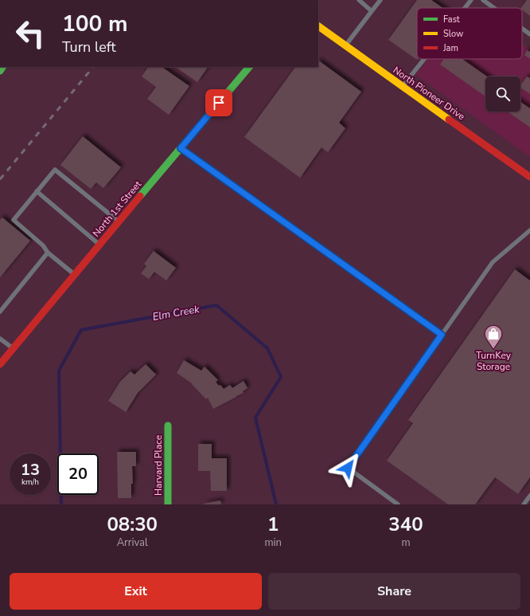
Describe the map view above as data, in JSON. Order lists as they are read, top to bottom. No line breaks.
{"streets":{"main road":["North Pioneer Drive","North 1st Street","Harvard Place"]},"water":["Elm Creek"],"places":{"shop":["TurnKey Storage"]},"legend":["Fast","Slow","Jam"],"page":{"turn":["100 m","Turn left"],"speed":"13 km/h","limit":"20","eta":["08:30","Arrival","1","min","340","m"],"buttons":["Exit","Share"]}}
